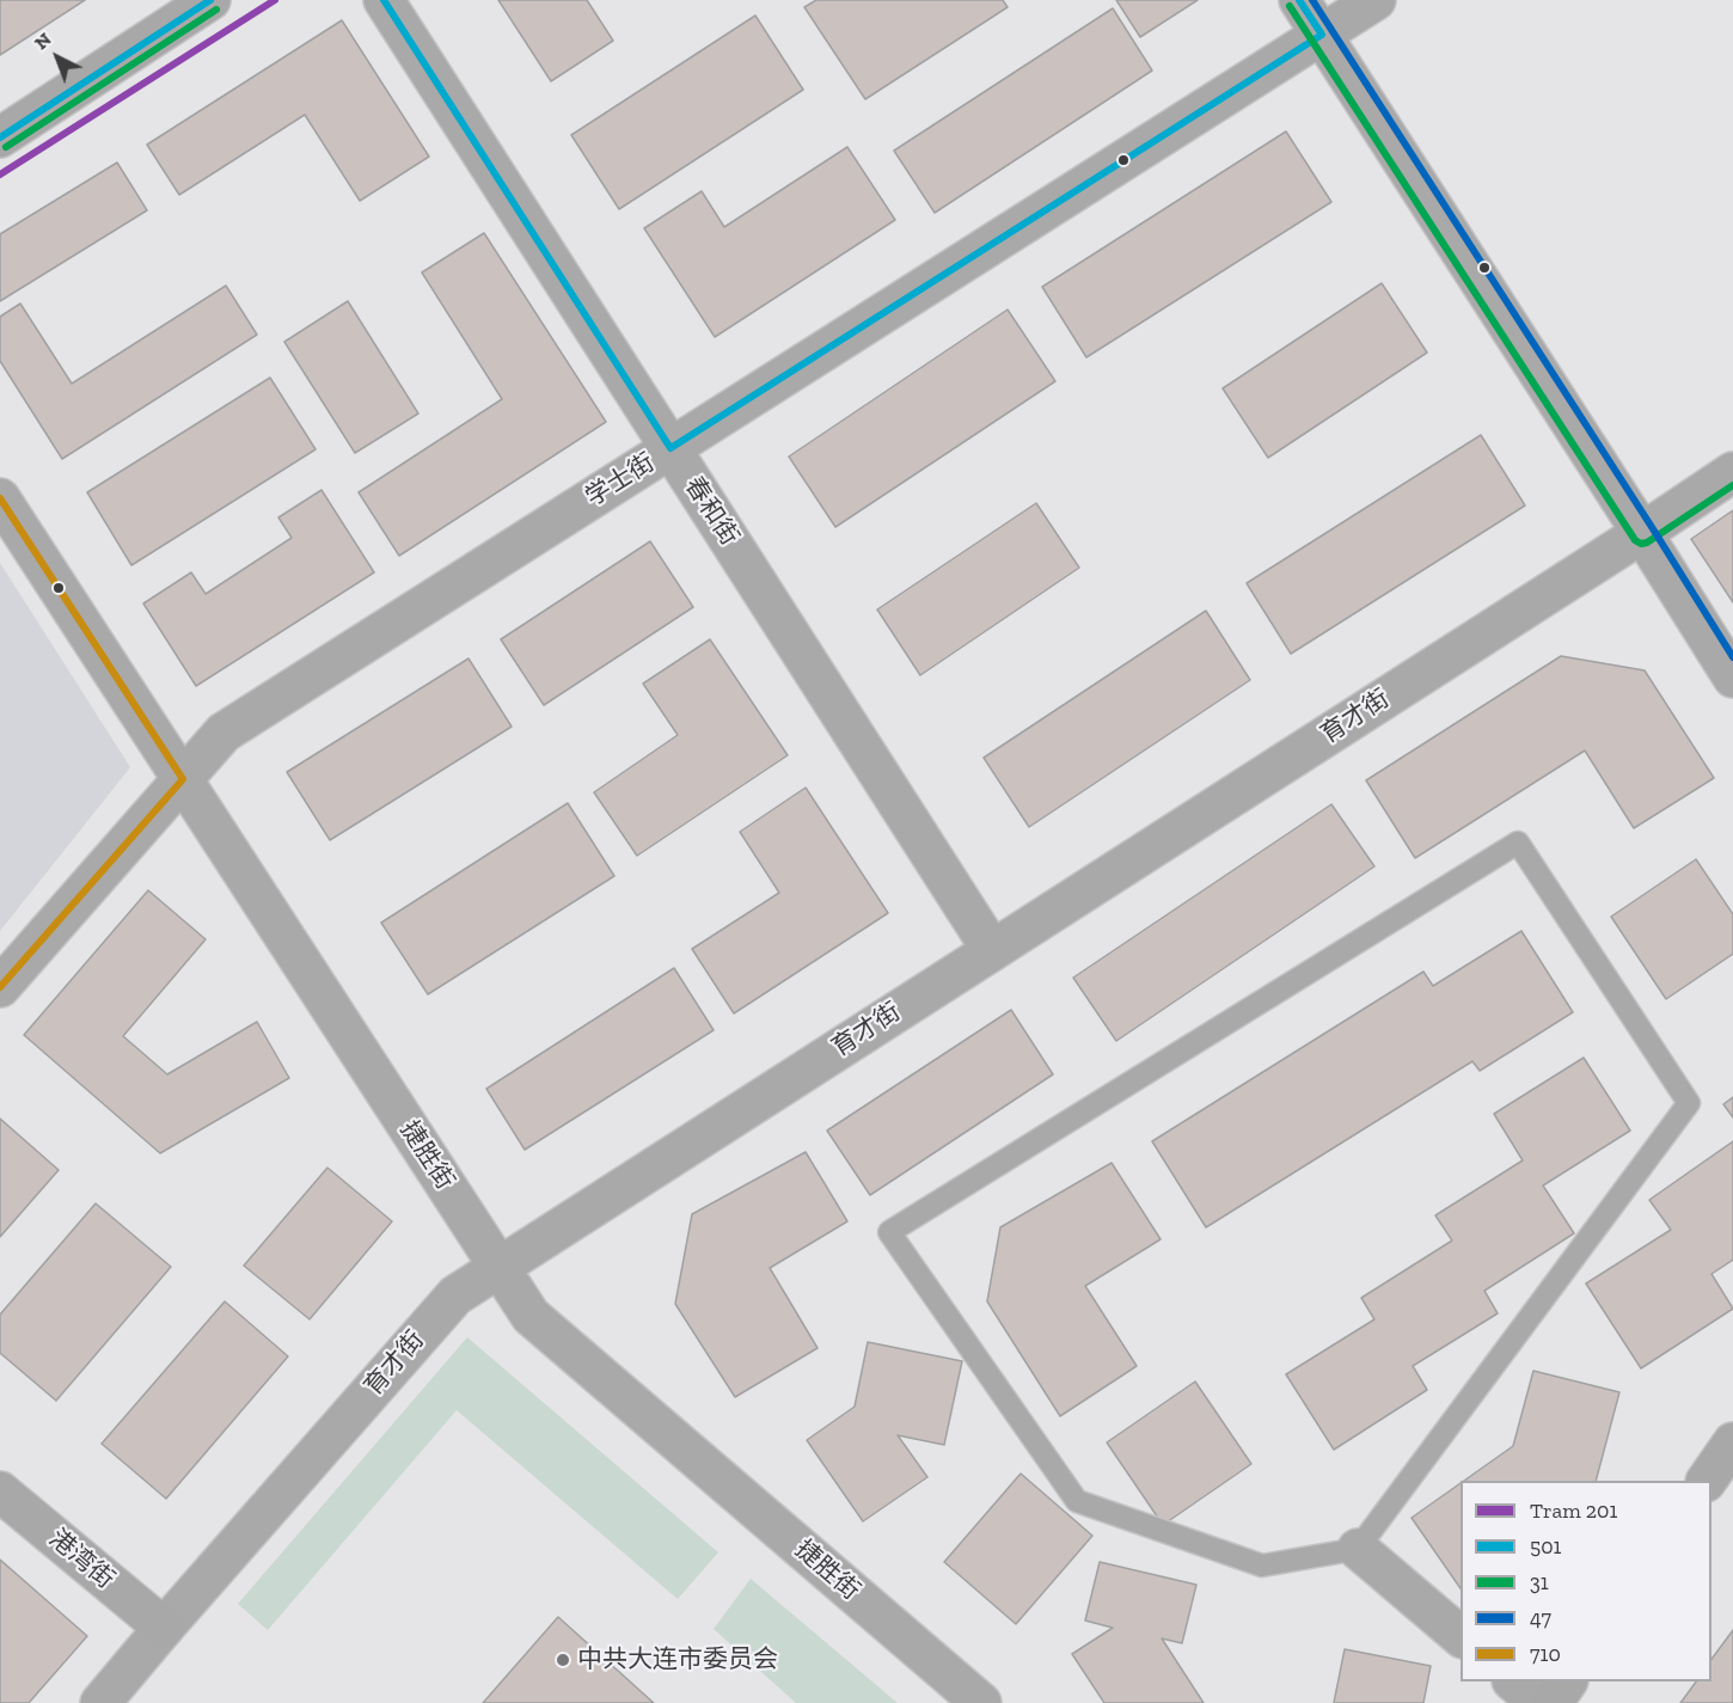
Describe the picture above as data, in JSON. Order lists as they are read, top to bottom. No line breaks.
{"streets":{"main road":["港湾街"],"street":["学士街","春和街","育才街","捷胜街"]},"crossings":[["学士街","春和街"],["学士街","捷胜街"],["春和街","育才街"],["育才街","捷胜街"],["育才街","港湾街"]],"places":["中共大连市委员会"],"lines":["tram line 201","transit line 501","transit line 47","transit line 31","transit line 710"],"legend":["Tram 201","501","31","47","710"],"north":"top left"}
